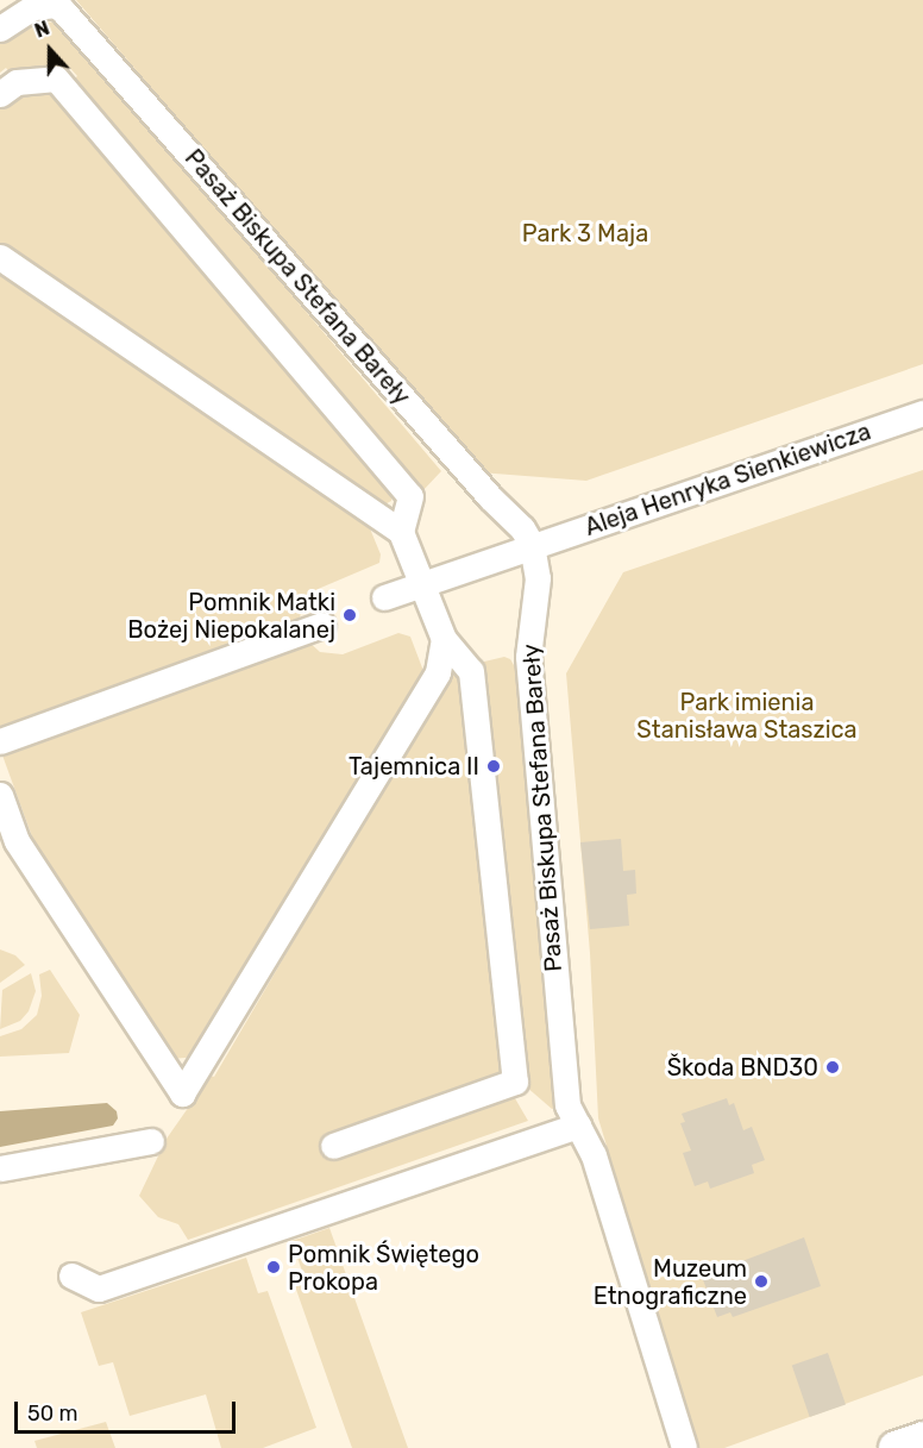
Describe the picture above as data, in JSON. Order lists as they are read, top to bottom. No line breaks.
{"streets":{"street":["Pasaż Biskupa Stefana Bareły","Aleja Henryka Sienkiewicza"]},"crossings":[["Pasaż Biskupa Stefana Bareły","Aleja Henryka Sienkiewicza"]],"parks":["Park 3 Maja","Park imienia Stanisława Staszica"],"places":["Pomnik Matki Bożej Niepokalanej","Tajemnica II","Škoda BND30","Pomnik Świętego Prokopa","Muzeum Etnograficzne"],"scale_bar":"50 m","north":"top"}
